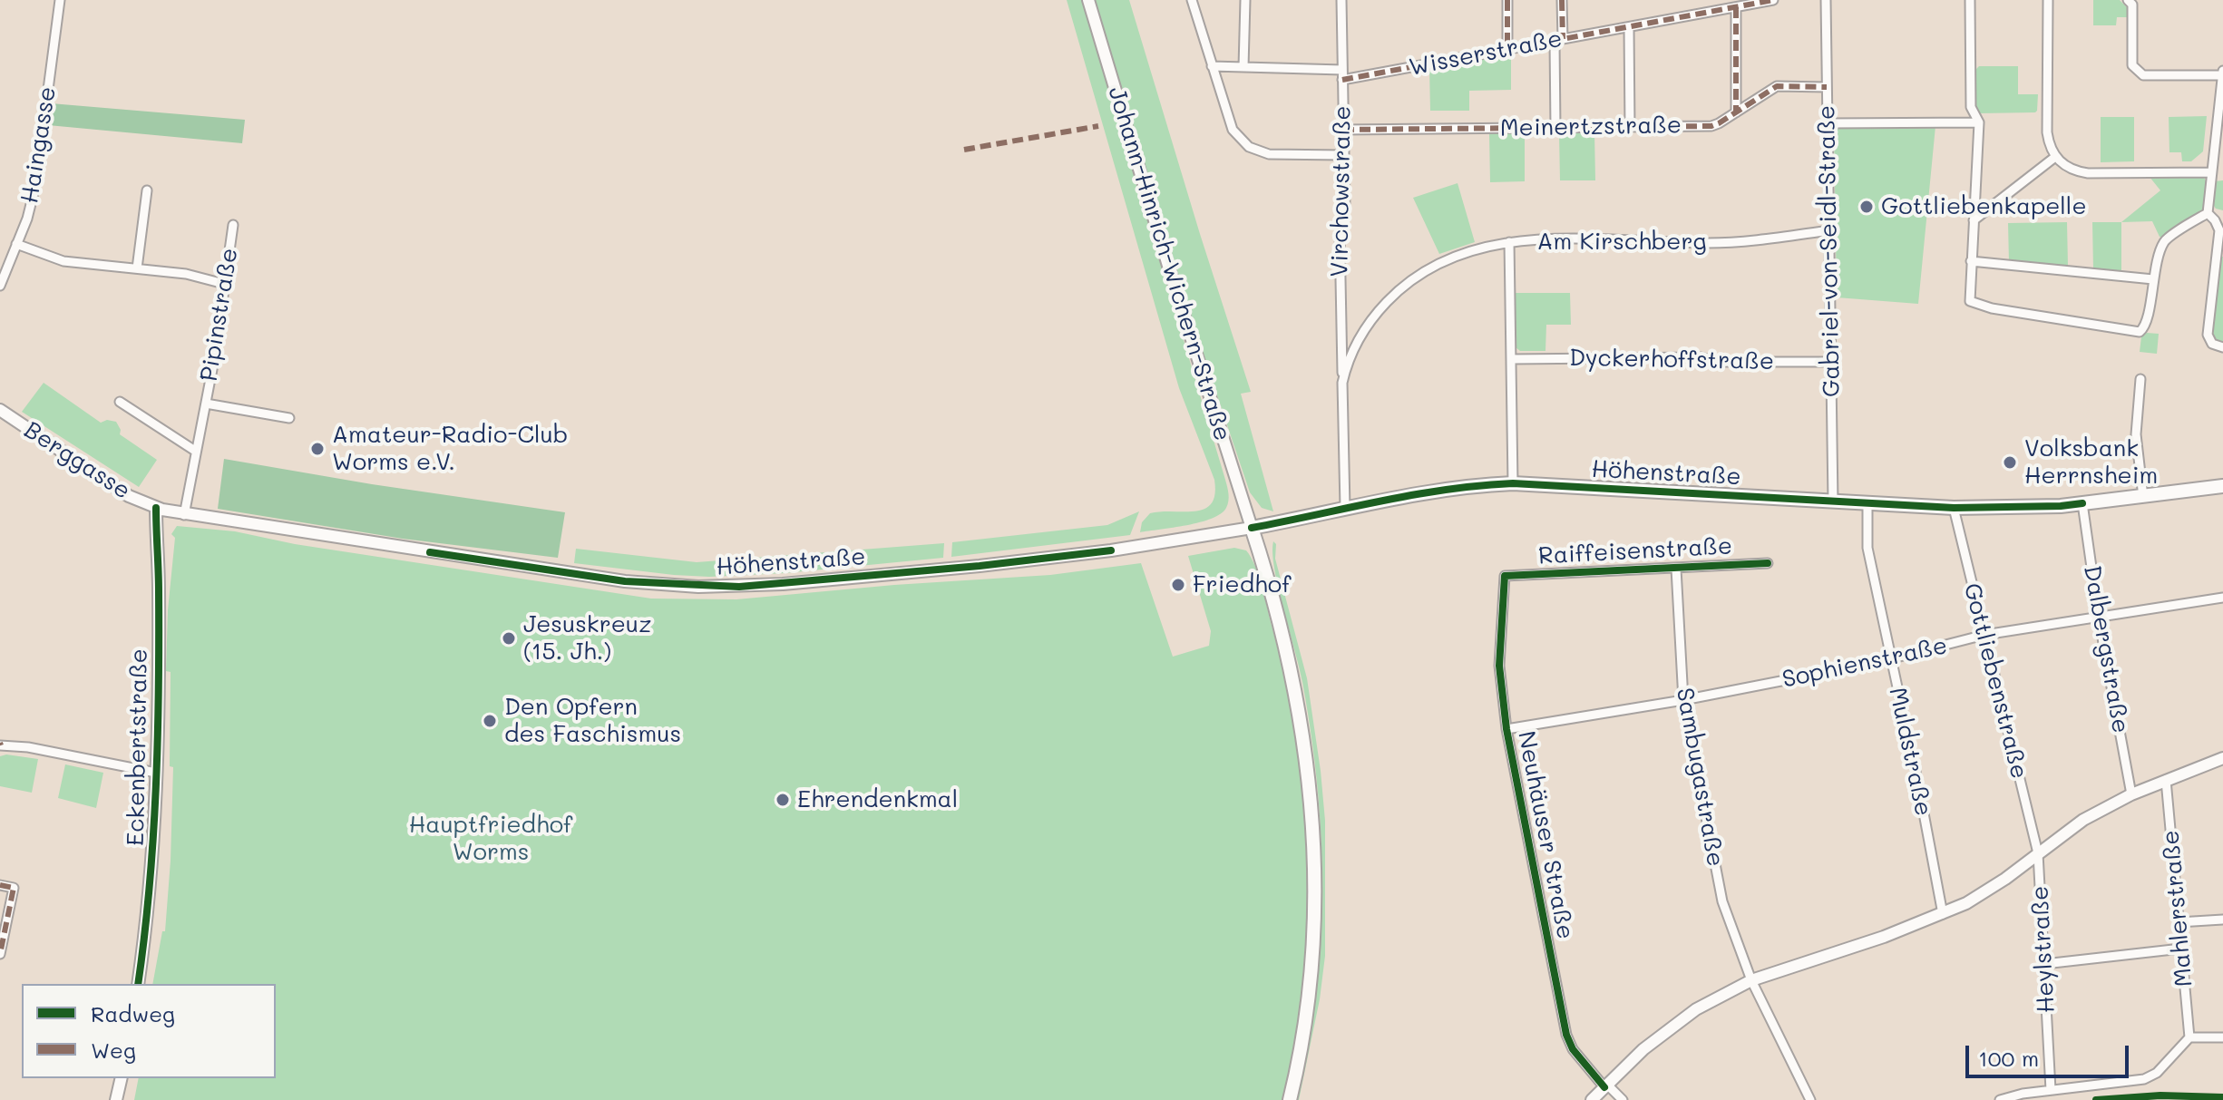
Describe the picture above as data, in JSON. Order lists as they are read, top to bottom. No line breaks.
{"streets":{"main road":["Höhenstraße"],"street":["Wisserstraße","Meinertzstraße","Haingasse","Virchowstraße","Am Kirschberg","Gabriel-von-Seidl-Straße","Johann-Hinrich-Wichern-Straße","Pipinstraße","Dyckerhoffstraße","Berggasse","Raiffeisenstraße","Dalbergstraße","Sophienstraße","Gottliebenstraße","Eckenbertstraße","Muldstraße","Sambugastraße","Neuhäuser Straße","Mahlerstraße","Heylstraße"]},"crossings":[["Wisserstraße","Virchowstraße"],["Meinertzstraße","Virchowstraße"],["Meinertzstraße","Gabriel-von-Seidl-Straße"],["Virchowstraße","Am Kirschberg"],["Am Kirschberg","Gabriel-von-Seidl-Straße"],["Am Kirschberg","Höhenstraße"],["Gabriel-von-Seidl-Straße","Dyckerhoffstraße"],["Gabriel-von-Seidl-Straße","Höhenstraße"],["Johann-Hinrich-Wichern-Straße","Höhenstraße"],["Pipinstraße","Höhenstraße"],["Berggasse","Höhenstraße"],["Berggasse","Eckenbertstraße"],["Höhenstraße","Dalbergstraße"],["Höhenstraße","Gottliebenstraße"],["Höhenstraße","Eckenbertstraße"],["Höhenstraße","Muldstraße"],["Raiffeisenstraße","Sambugastraße"],["Raiffeisenstraße","Neuhäuser Straße"],["Dalbergstraße","Sophienstraße"],["Sophienstraße","Gottliebenstraße"],["Sophienstraße","Muldstraße"],["Sophienstraße","Sambugastraße"],["Sophienstraße","Neuhäuser Straße"],["Gottliebenstraße","Heylstraße"]],"parks":["Hauptfriedhof Worms"],"places":["Gottliebenkapelle","Amateur-Radio-Club Worms e.V.","Volksbank Herrnsheim","Friedhof","Jesuskreuz (15. Jh.)","Den Opfern des Faschismus","Ehrendenkmal"],"legend":["Radweg","Weg"],"scale_bar":"100 m"}
